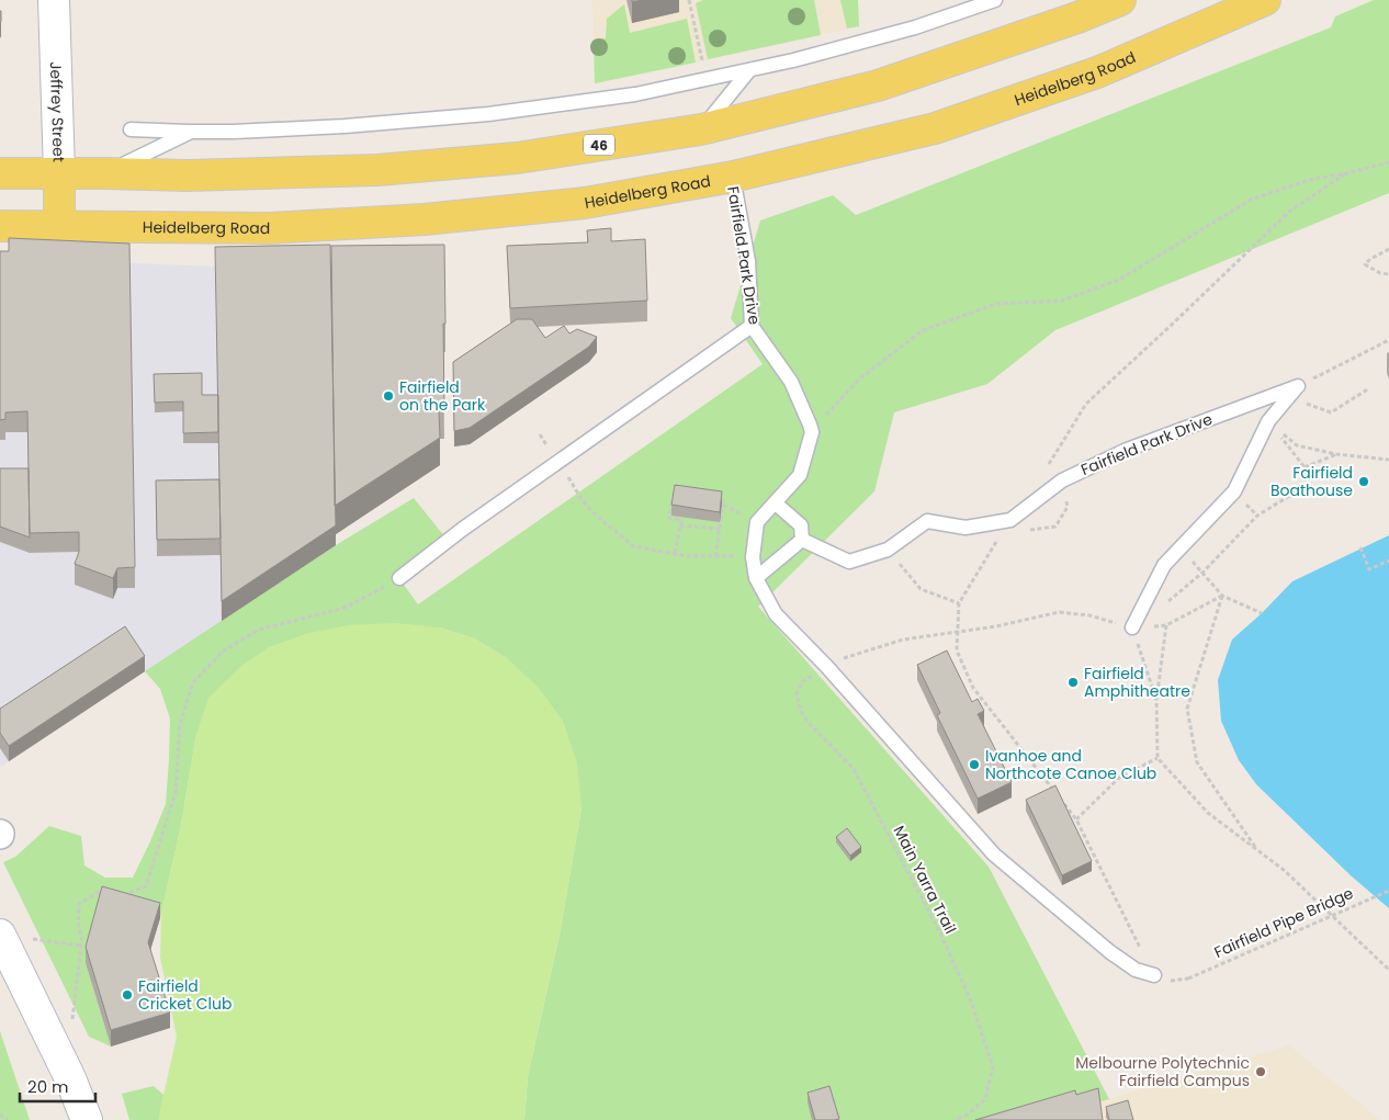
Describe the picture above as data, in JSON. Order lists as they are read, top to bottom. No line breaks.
{"streets":{"main road":["Heidelberg Road","Jeffrey Street","46"],"lane":["Fairfield Park Drive"],"path":["Main Yarra Trail","Fairfield Pipe Bridge"]},"crossings":[["Heidelberg Road","Jeffrey Street"],["Heidelberg Road","Fairfield Park Drive"],["Jeffrey Street","46"]],"places":["Fairfield on the Park","Fairfield Boathouse","Fairfield Amphitheatre","Ivanhoe and Northcote Canoe Club","Fairfield Cricket Club","Melbourne Polytechnic Fairfield Campus"],"scale_bar":"20 m"}
